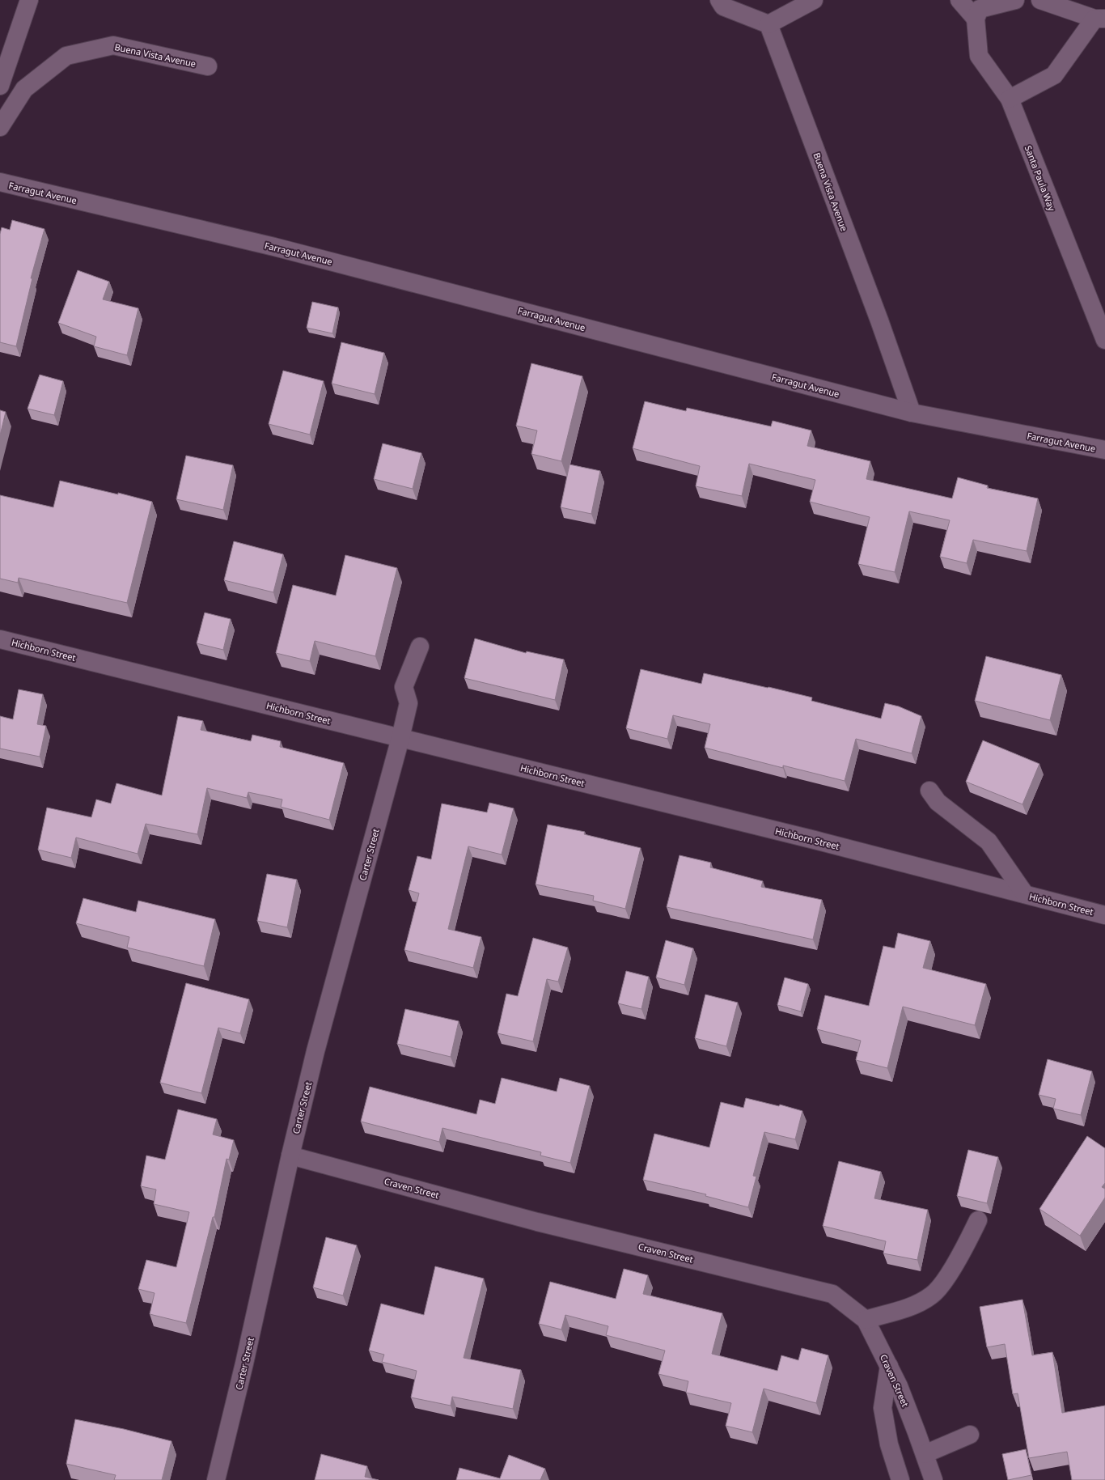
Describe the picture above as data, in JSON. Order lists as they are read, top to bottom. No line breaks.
{"streets":{"street":["Buena Vista Avenue","Santa Paula Way","Farragut Avenue","Hichborn Street","Carter Street","Craven Street"]},"crossings":[["Buena Vista Avenue","Farragut Avenue"],["Hichborn Street","Carter Street"],["Carter Street","Craven Street"]]}
